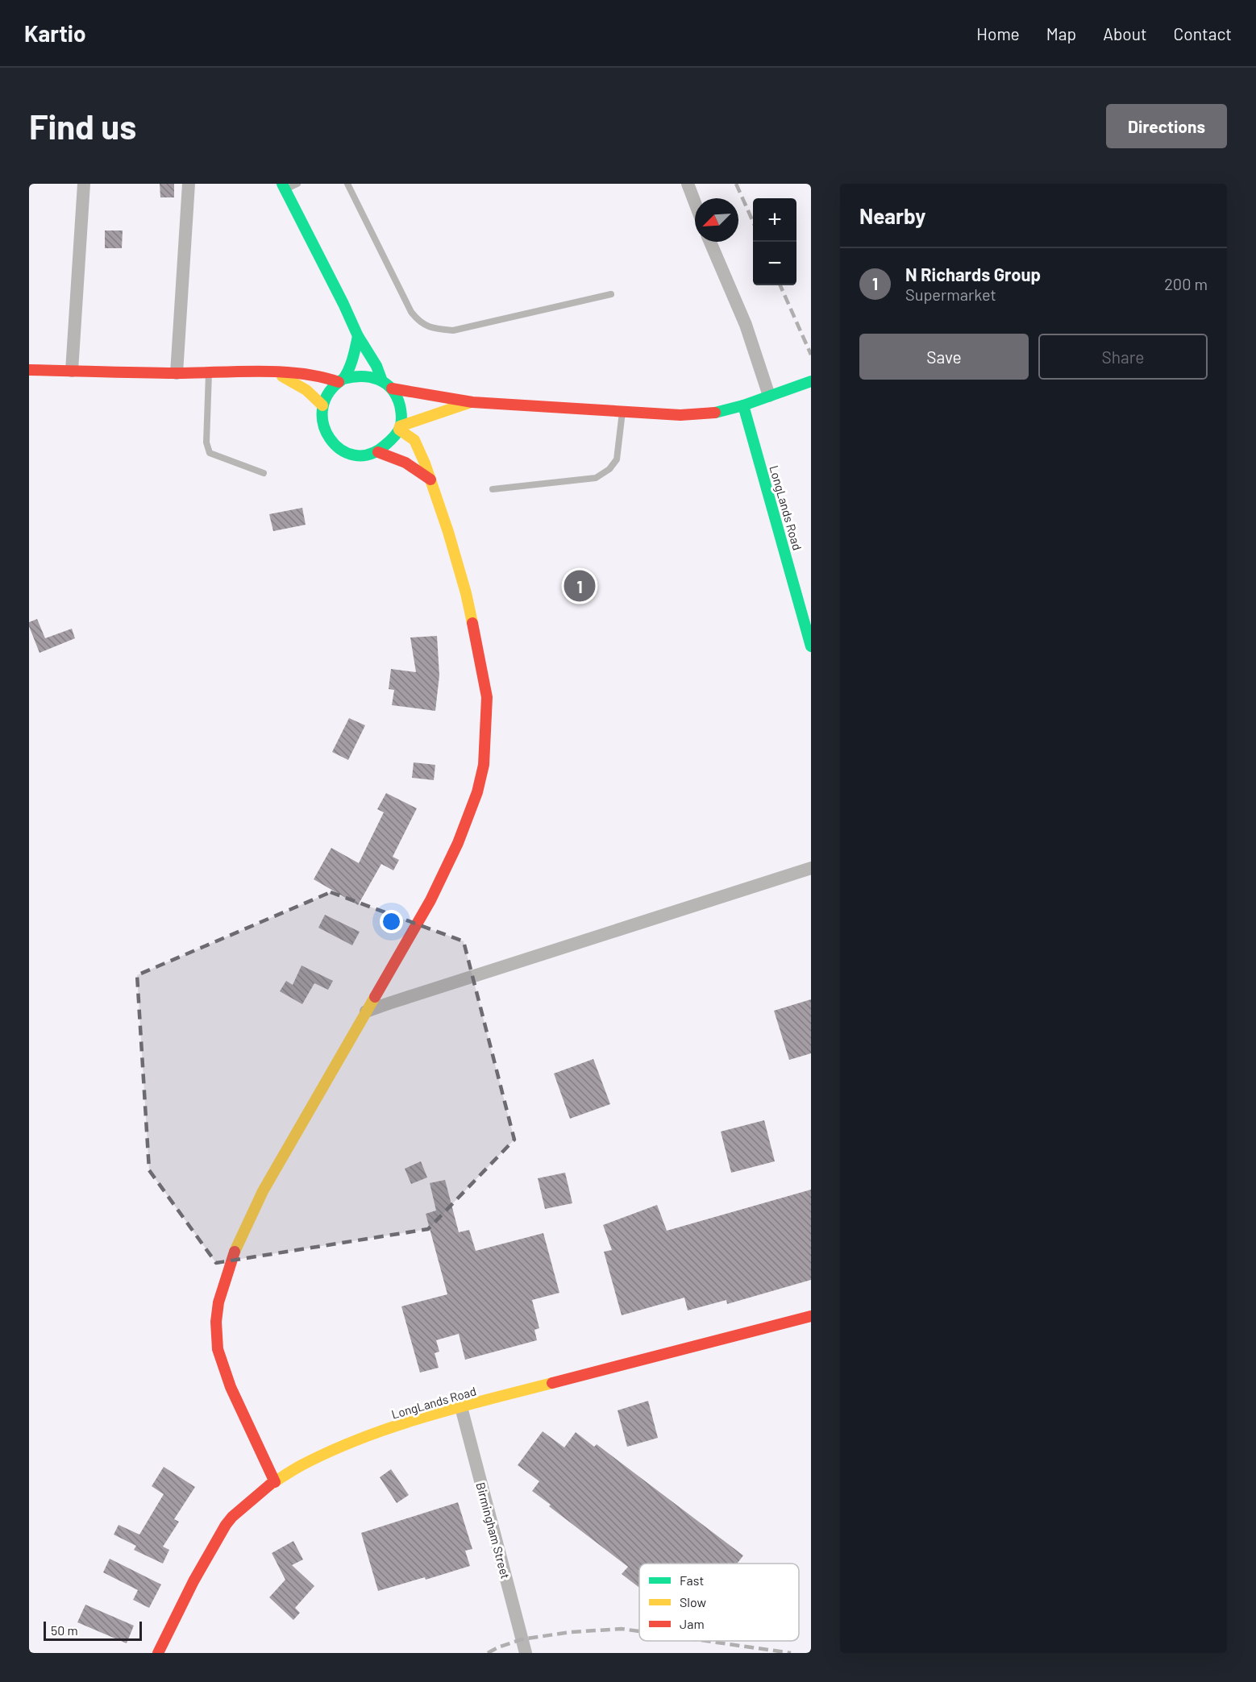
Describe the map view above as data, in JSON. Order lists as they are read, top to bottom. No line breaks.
{"streets":{"street":["LongLands Road","Birmingham Street"]},"crossings":[["LongLands Road","Birmingham Street"]],"legend":["Fast","Slow","Jam"],"scale_bar":"50 m","north":"bottom left","page":{"header":"Kartio","nav":["Home","Map","About","Contact"],"buttons":["Directions",["Save","Share"]],"title":"Find us","heading":"Nearby","map_buttons":["+","−"],"list":[{"mark":"1","name":"N Richards Group","note":"Supermarket","value":"200 m"}],"pins":"1","scale":"50 m"}}
